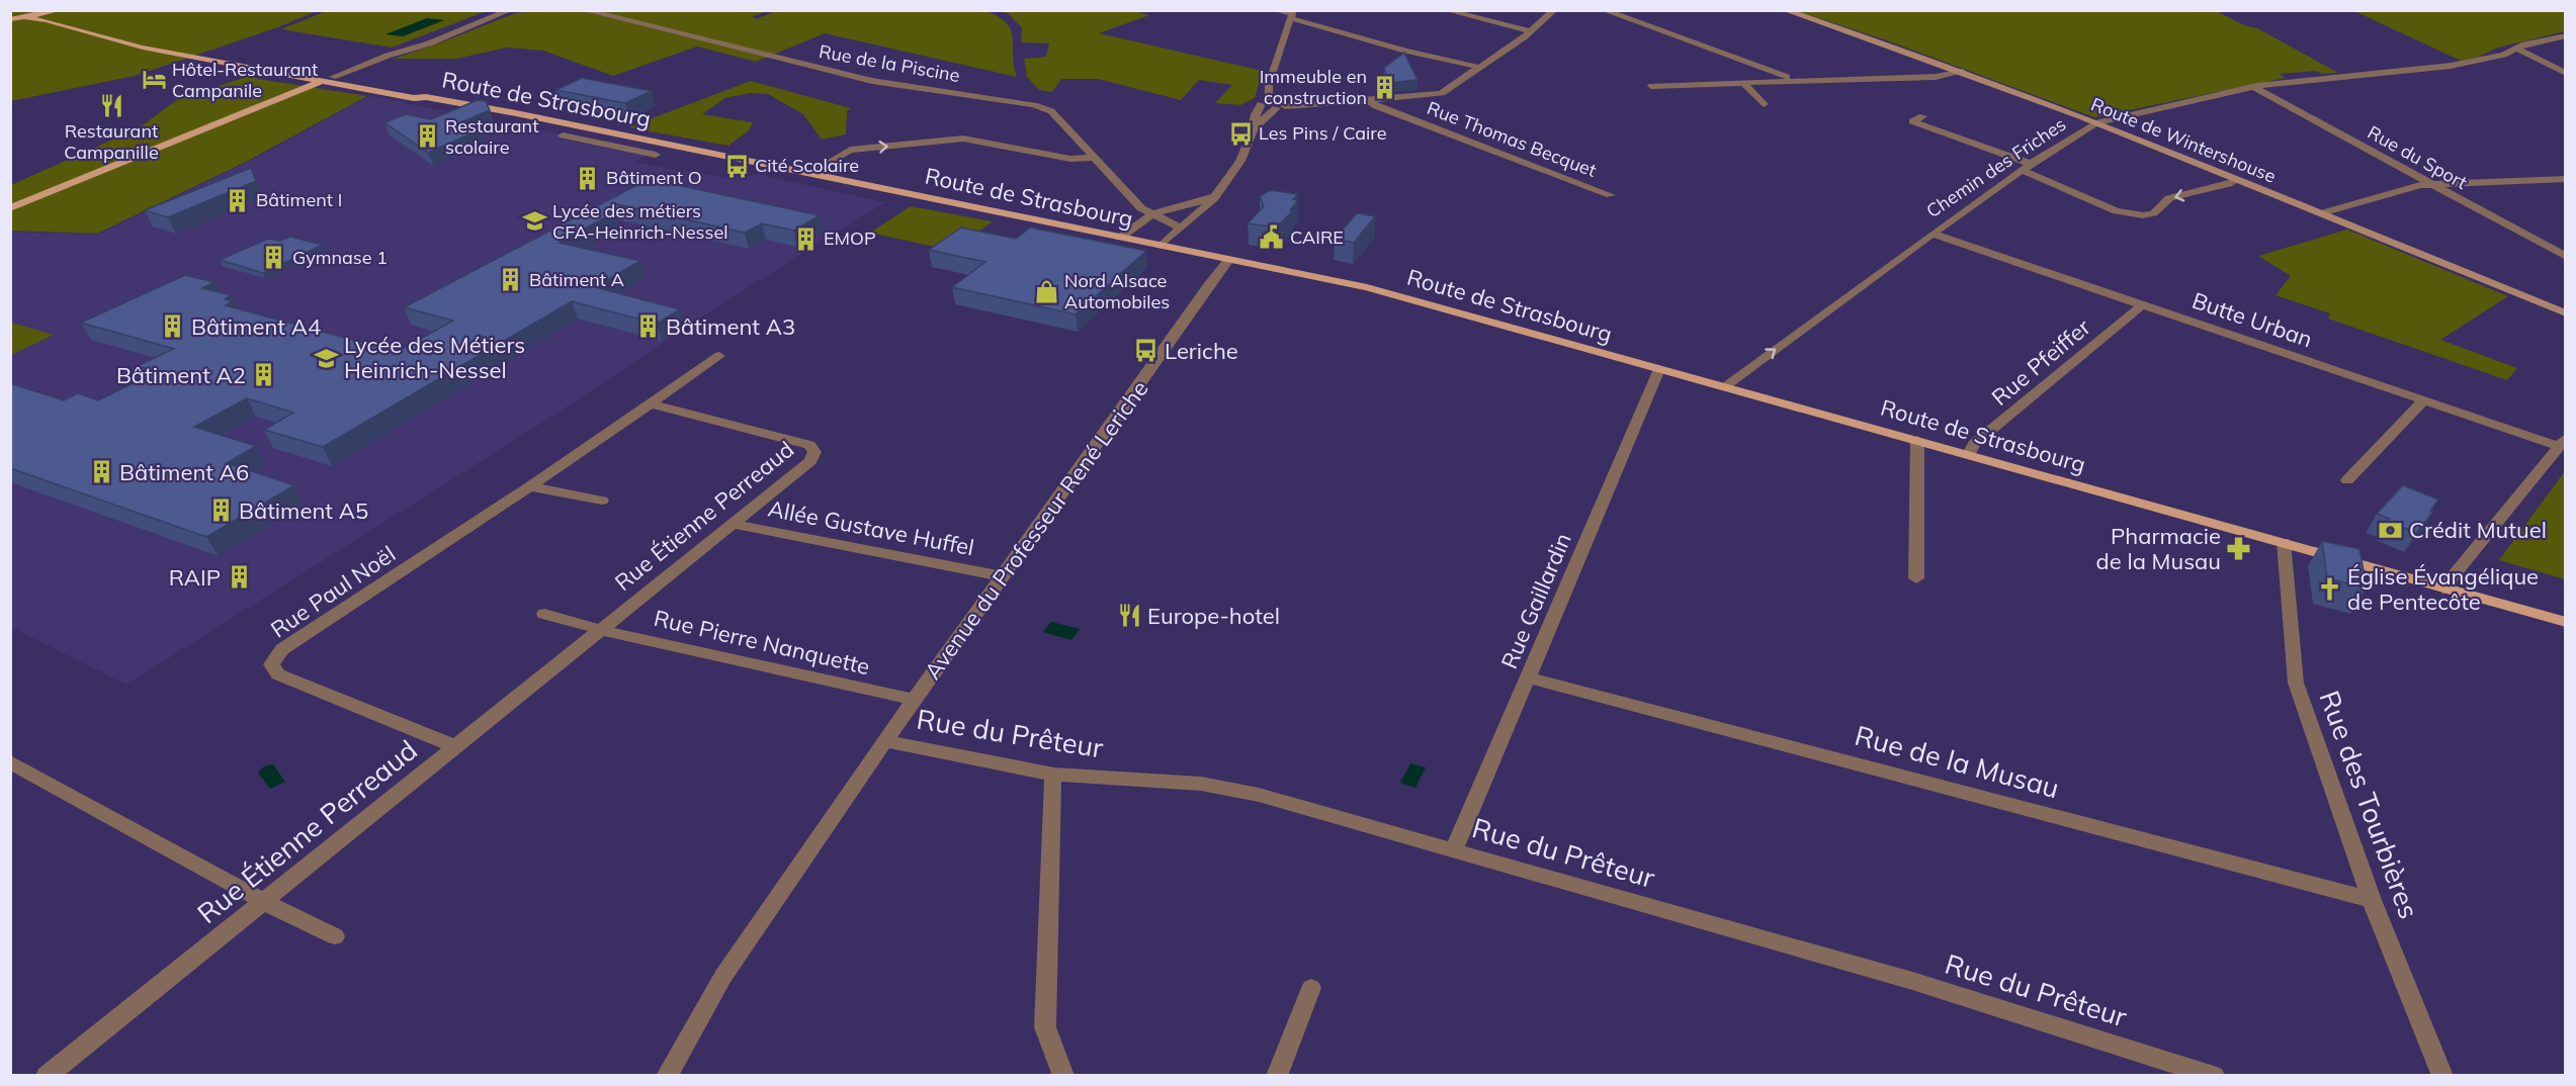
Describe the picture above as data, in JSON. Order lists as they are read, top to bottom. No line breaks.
{"streets":{"main road":["Route de Strasbourg"],"street":["Rue de la Piscine","Rue Thomas Becquet","Route de Wintershouse","Rue du Sport","Chemin des Friches","Butte Urban","Rue Pfeiffer","Rue Étienne Perreaud","Allée Gustave Huffel","Avenue du Professeur René Leriche","Rue Paul Noël","Rue Gaillardin","Rue Pierre Nanquette","Rue du Prêteur","Rue de la Musau","Rue des Tourbières"]},"crossings":[["Route de Strasbourg","Chemin des Friches"],["Route de Strasbourg","Rue Pfeiffer"],["Route de Strasbourg","Avenue du Professeur René Leriche"],["Route de Strasbourg","Rue Gaillardin"],["Route de Strasbourg","Rue des Tourbières"],["Route de Wintershouse","Chemin des Friches"],["Rue du Sport","Chemin des Friches"],["Chemin des Friches","Butte Urban"],["Butte Urban","Rue Pfeiffer"],["Rue Étienne Perreaud","Allée Gustave Huffel"],["Rue Étienne Perreaud","Rue Paul Noël"],["Rue Étienne Perreaud","Rue Pierre Nanquette"],["Allée Gustave Huffel","Avenue du Professeur René Leriche"],["Avenue du Professeur René Leriche","Rue Pierre Nanquette"],["Avenue du Professeur René Leriche","Rue du Prêteur"],["Rue Gaillardin","Rue du Prêteur"],["Rue Gaillardin","Rue de la Musau"],["Rue de la Musau","Rue des Tourbières"]],"places":{"hotel":["Hôtel-Restaurant Campanile"],"building":["Immeuble en construction","Restaurant scolaire","Bâtiment O","Bâtiment I","EMOP","Gymnase 1","Bâtiment A","Bâtiment A4","Bâtiment A3","Bâtiment A2","Bâtiment A6","Bâtiment A5","RAIP"],"restaurant":["Restaurant Campanille","Europe-hotel"],"bus stop":["Les Pins / Caire","Cité Scolaire","Leriche"],"school or university":["Lycée des métiers CFA-Heinrich-Nessel","Lycée des Métiers Heinrich-Nessel"],"public building":["CAIRE"],"shop":["Nord Alsace Automobiles"],"bank":["Crédit Mutuel"],"pharmacy":["Pharmacie de la Musau"],"church":["Église Évangélique de Pentecôte"]}}
